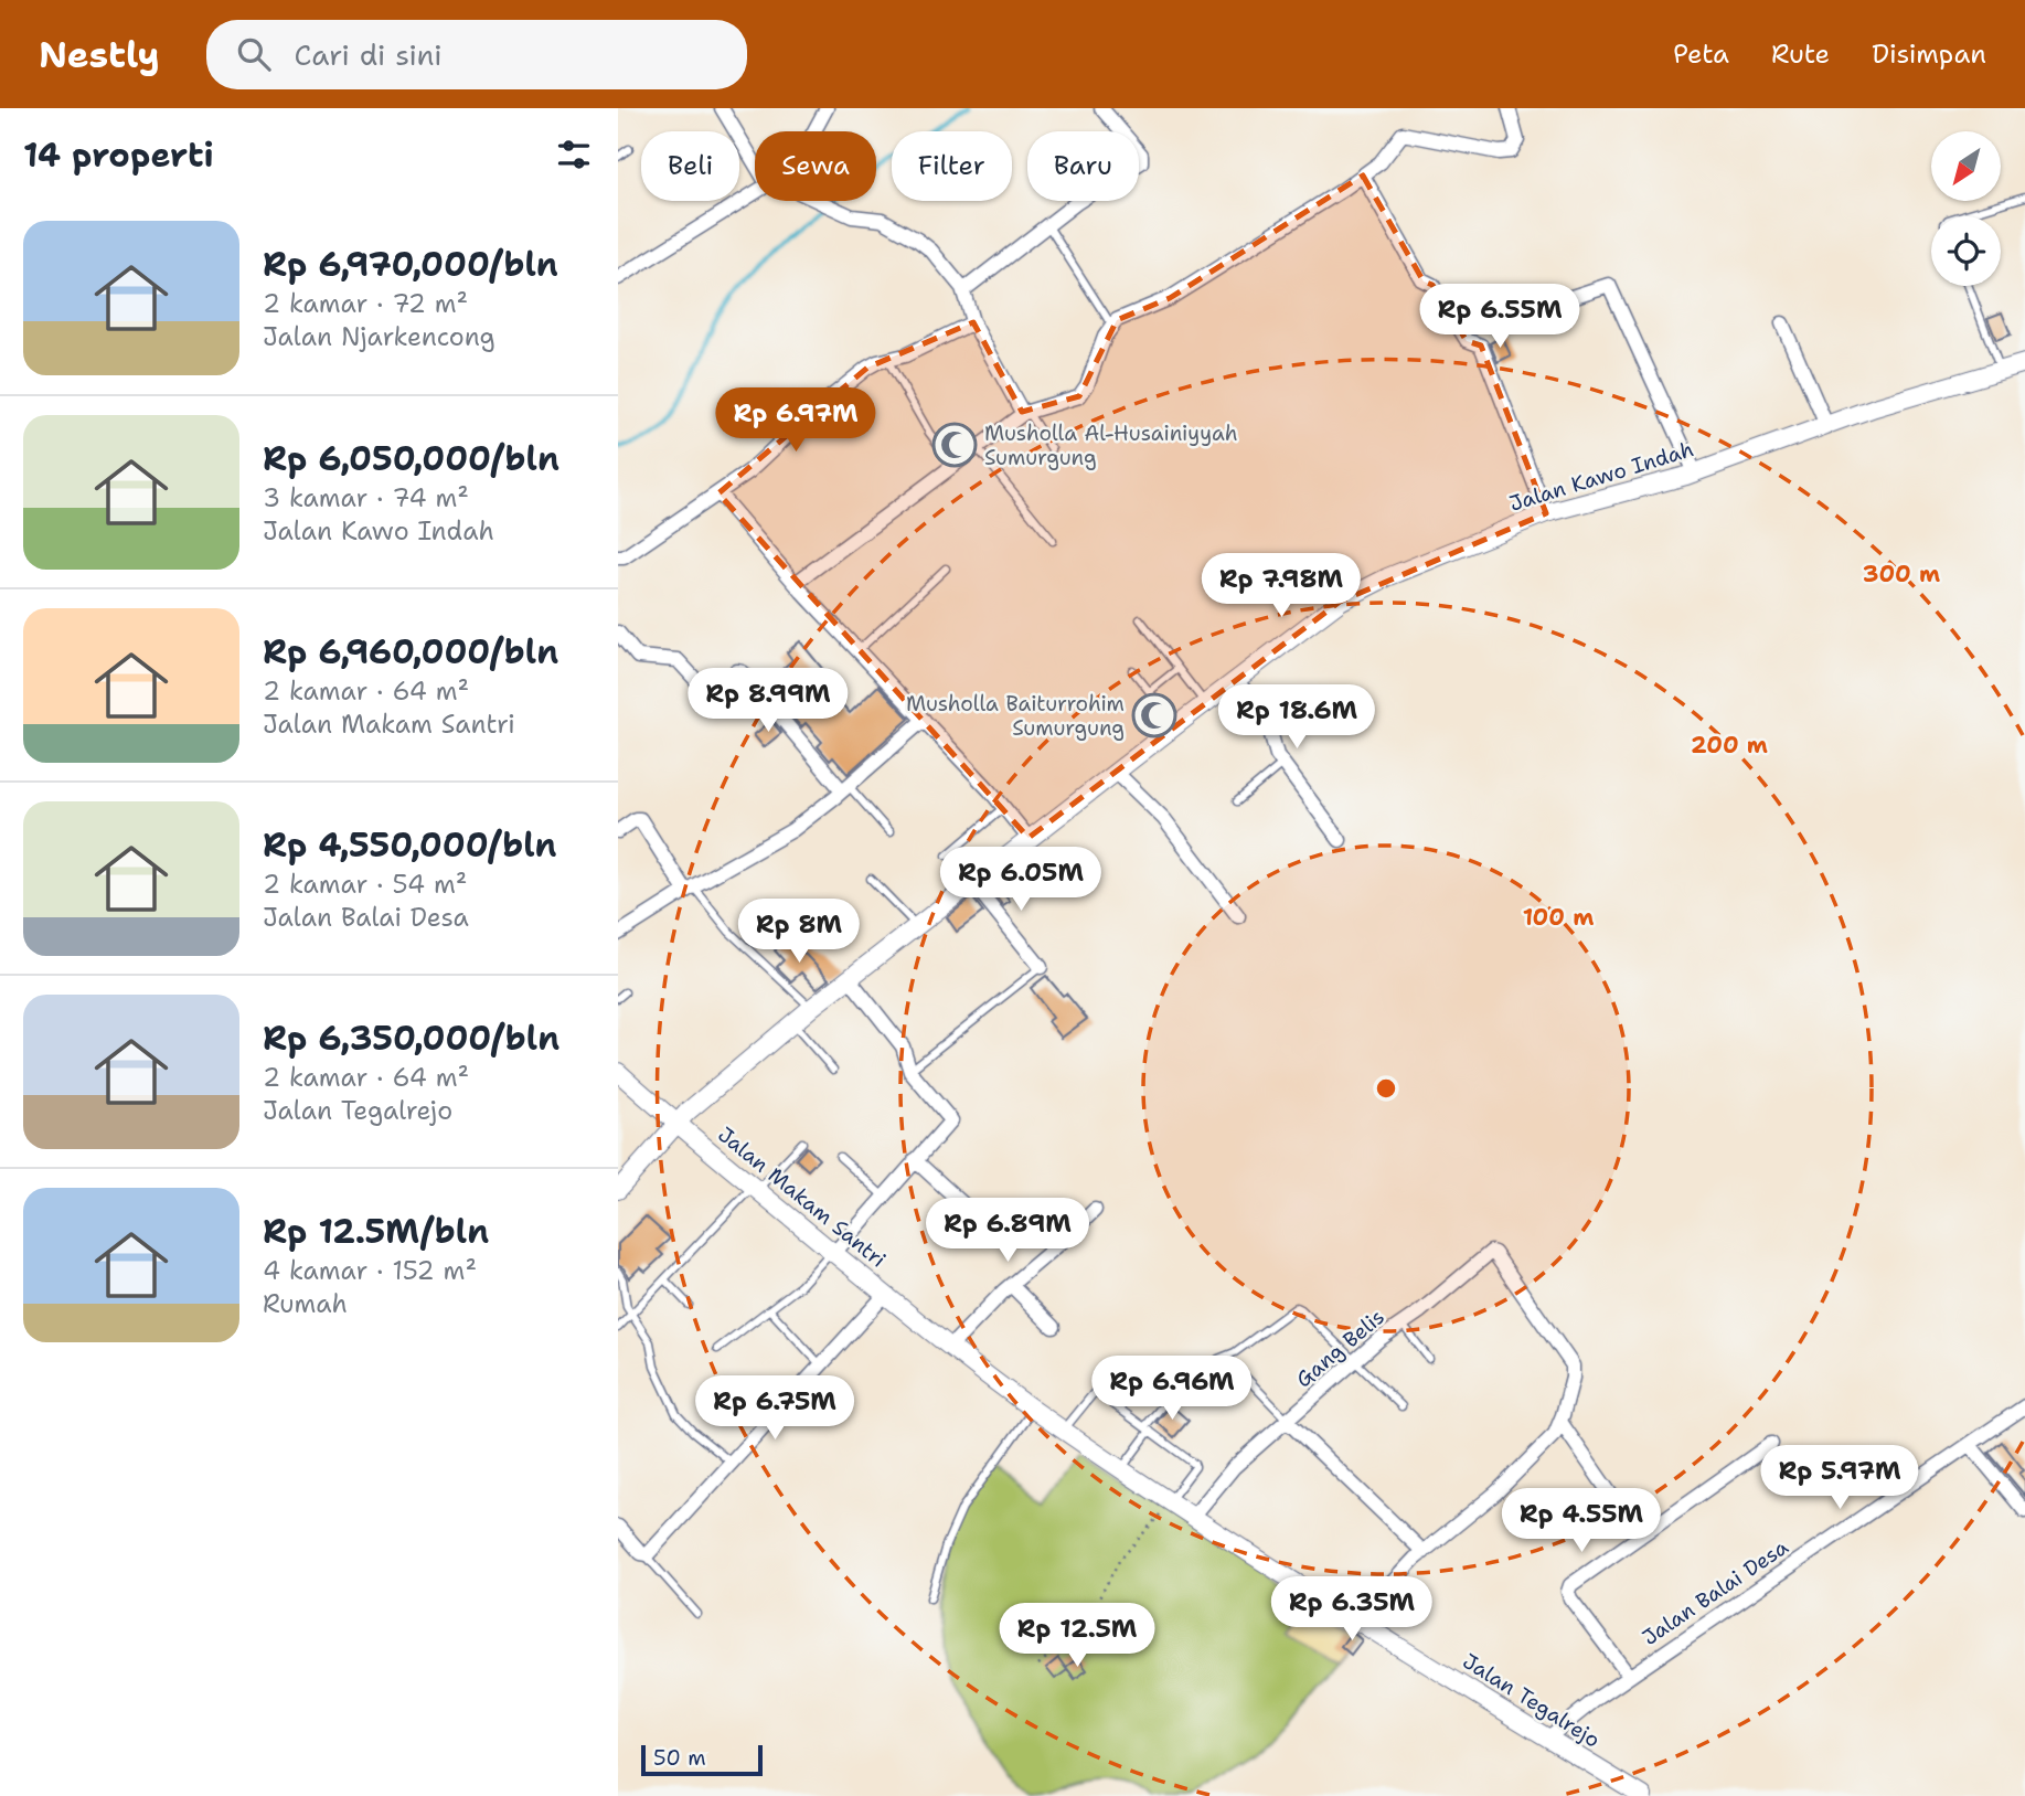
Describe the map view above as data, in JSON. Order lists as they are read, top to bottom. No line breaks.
{"streets":{"street":["Jalan Kawo Indah","Jalan Makam Santri","Gang Belis","Jalan Balai Desa","Jalan Tegalrejo"]},"crossings":[["Jalan Kawo Indah","Jalan Makam Santri"],["Jalan Makam Santri","Gang Belis"],["Jalan Makam Santri","Jalan Tegalrejo"],["Jalan Balai Desa","Jalan Tegalrejo"]],"places":{"mosque":["Musholla Al-Husainiyyah Sumurgung","Musholla Baiturrohim Sumurgung"]},"scale_bar":"50 m","north":"bottom left","page":{"header":"Nestly","search":"Cari di sini","nav":["Peta","Rute","Disimpan"],"heading":"14 properti","chip":["Beli","Sewa","Filter","Baru"],"list":[{"name":"Rp 6,970,000/bln","note":"2 kamar · 72 m² · Jalan Njarkencong"},{"name":"Rp 6,050,000/bln","note":"3 kamar · 74 m² · Jalan Kawo Indah"},{"name":"Rp 6,960,000/bln","note":"2 kamar · 64 m² · Jalan Makam Santri"},{"name":"Rp 4,550,000/bln","note":"2 kamar · 54 m² · Jalan Balai Desa"},{"name":"Rp 6,350,000/bln","note":"2 kamar · 64 m² · Jalan Tegalrejo"},{"name":"Rp 12.5M/bln","note":"4 kamar · 152 m² · Rumah"}],"price":["Rp 6.55M","Rp 6.97M","Rp 7.98M","Rp 8.99M","Rp 18.6M","Rp 6.05M","Rp 8M","Rp 6.89M","Rp 6.96M","Rp 6.75M","Rp 5.97M","Rp 4.55M","Rp 6.35M","Rp 12.5M"],"scale":"50 m"},"rings":["300 m","200 m","100 m"]}
